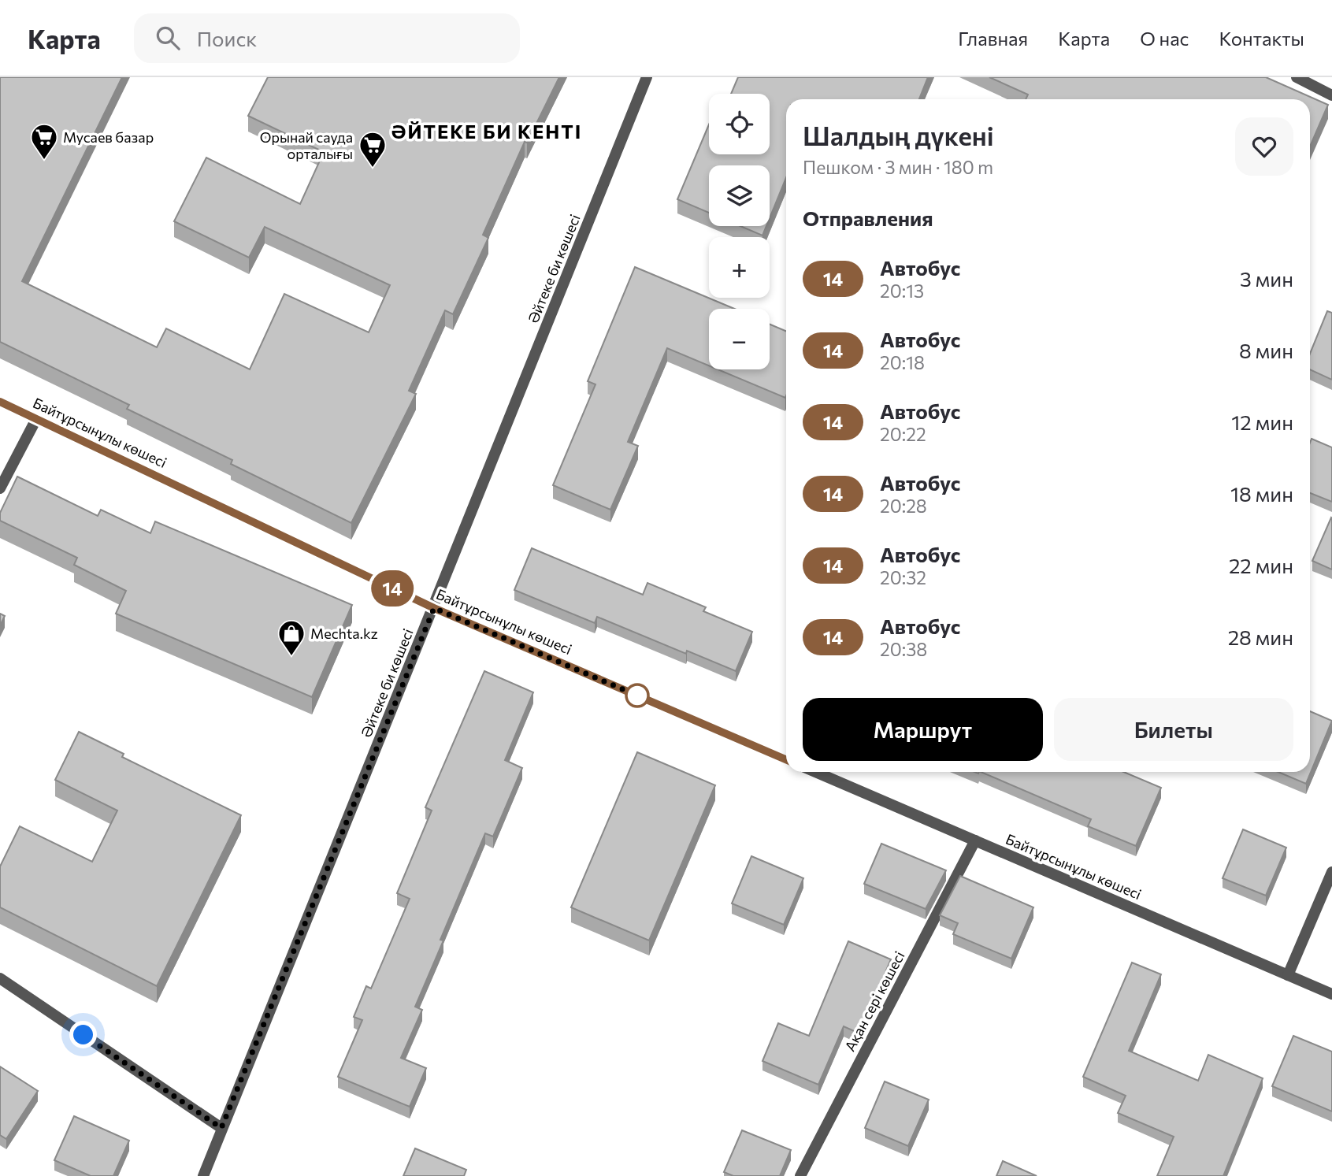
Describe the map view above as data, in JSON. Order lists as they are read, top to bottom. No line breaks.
{"streets":{"street":["Әйтеке би көшесі","Байтұрсынұлы көшесі","Ақан сері көшесі"]},"crossings":[["Әйтеке би көшесі","Байтұрсынұлы көшесі"],["Байтұрсынұлы көшесі","Ақан сері көшесі"]],"districts":["ӘЙТЕКЕ БИ КЕНТІ"],"places":{"supermarket":["Мусаев базар","Орынай сауда орталығы"],"shop":["Mechta.kz"]},"lines":["bus line 14"],"page":{"header":"Карта","search":"Поиск","nav":["Главная","Карта","О нас","Контакты"],"on_map":"14","map_buttons":["+","−"],"heading":[["Шалдың дүкені","Пешком · 3 мин · 180 m"],"Отправления"],"list":[{"mark":"14","name":"Автобус","note":"20:13","value":"3 мин"},{"mark":"14","name":"Автобус","note":"20:18","value":"8 мин"},{"mark":"14","name":"Автобус","note":"20:22","value":"12 мин"},{"mark":"14","name":"Автобус","note":"20:28","value":"18 мин"},{"mark":"14","name":"Автобус","note":"20:32","value":"22 мин"},{"mark":"14","name":"Автобус","note":"20:38","value":"28 мин"}],"buttons":["Маршрут","Билеты"]}}
